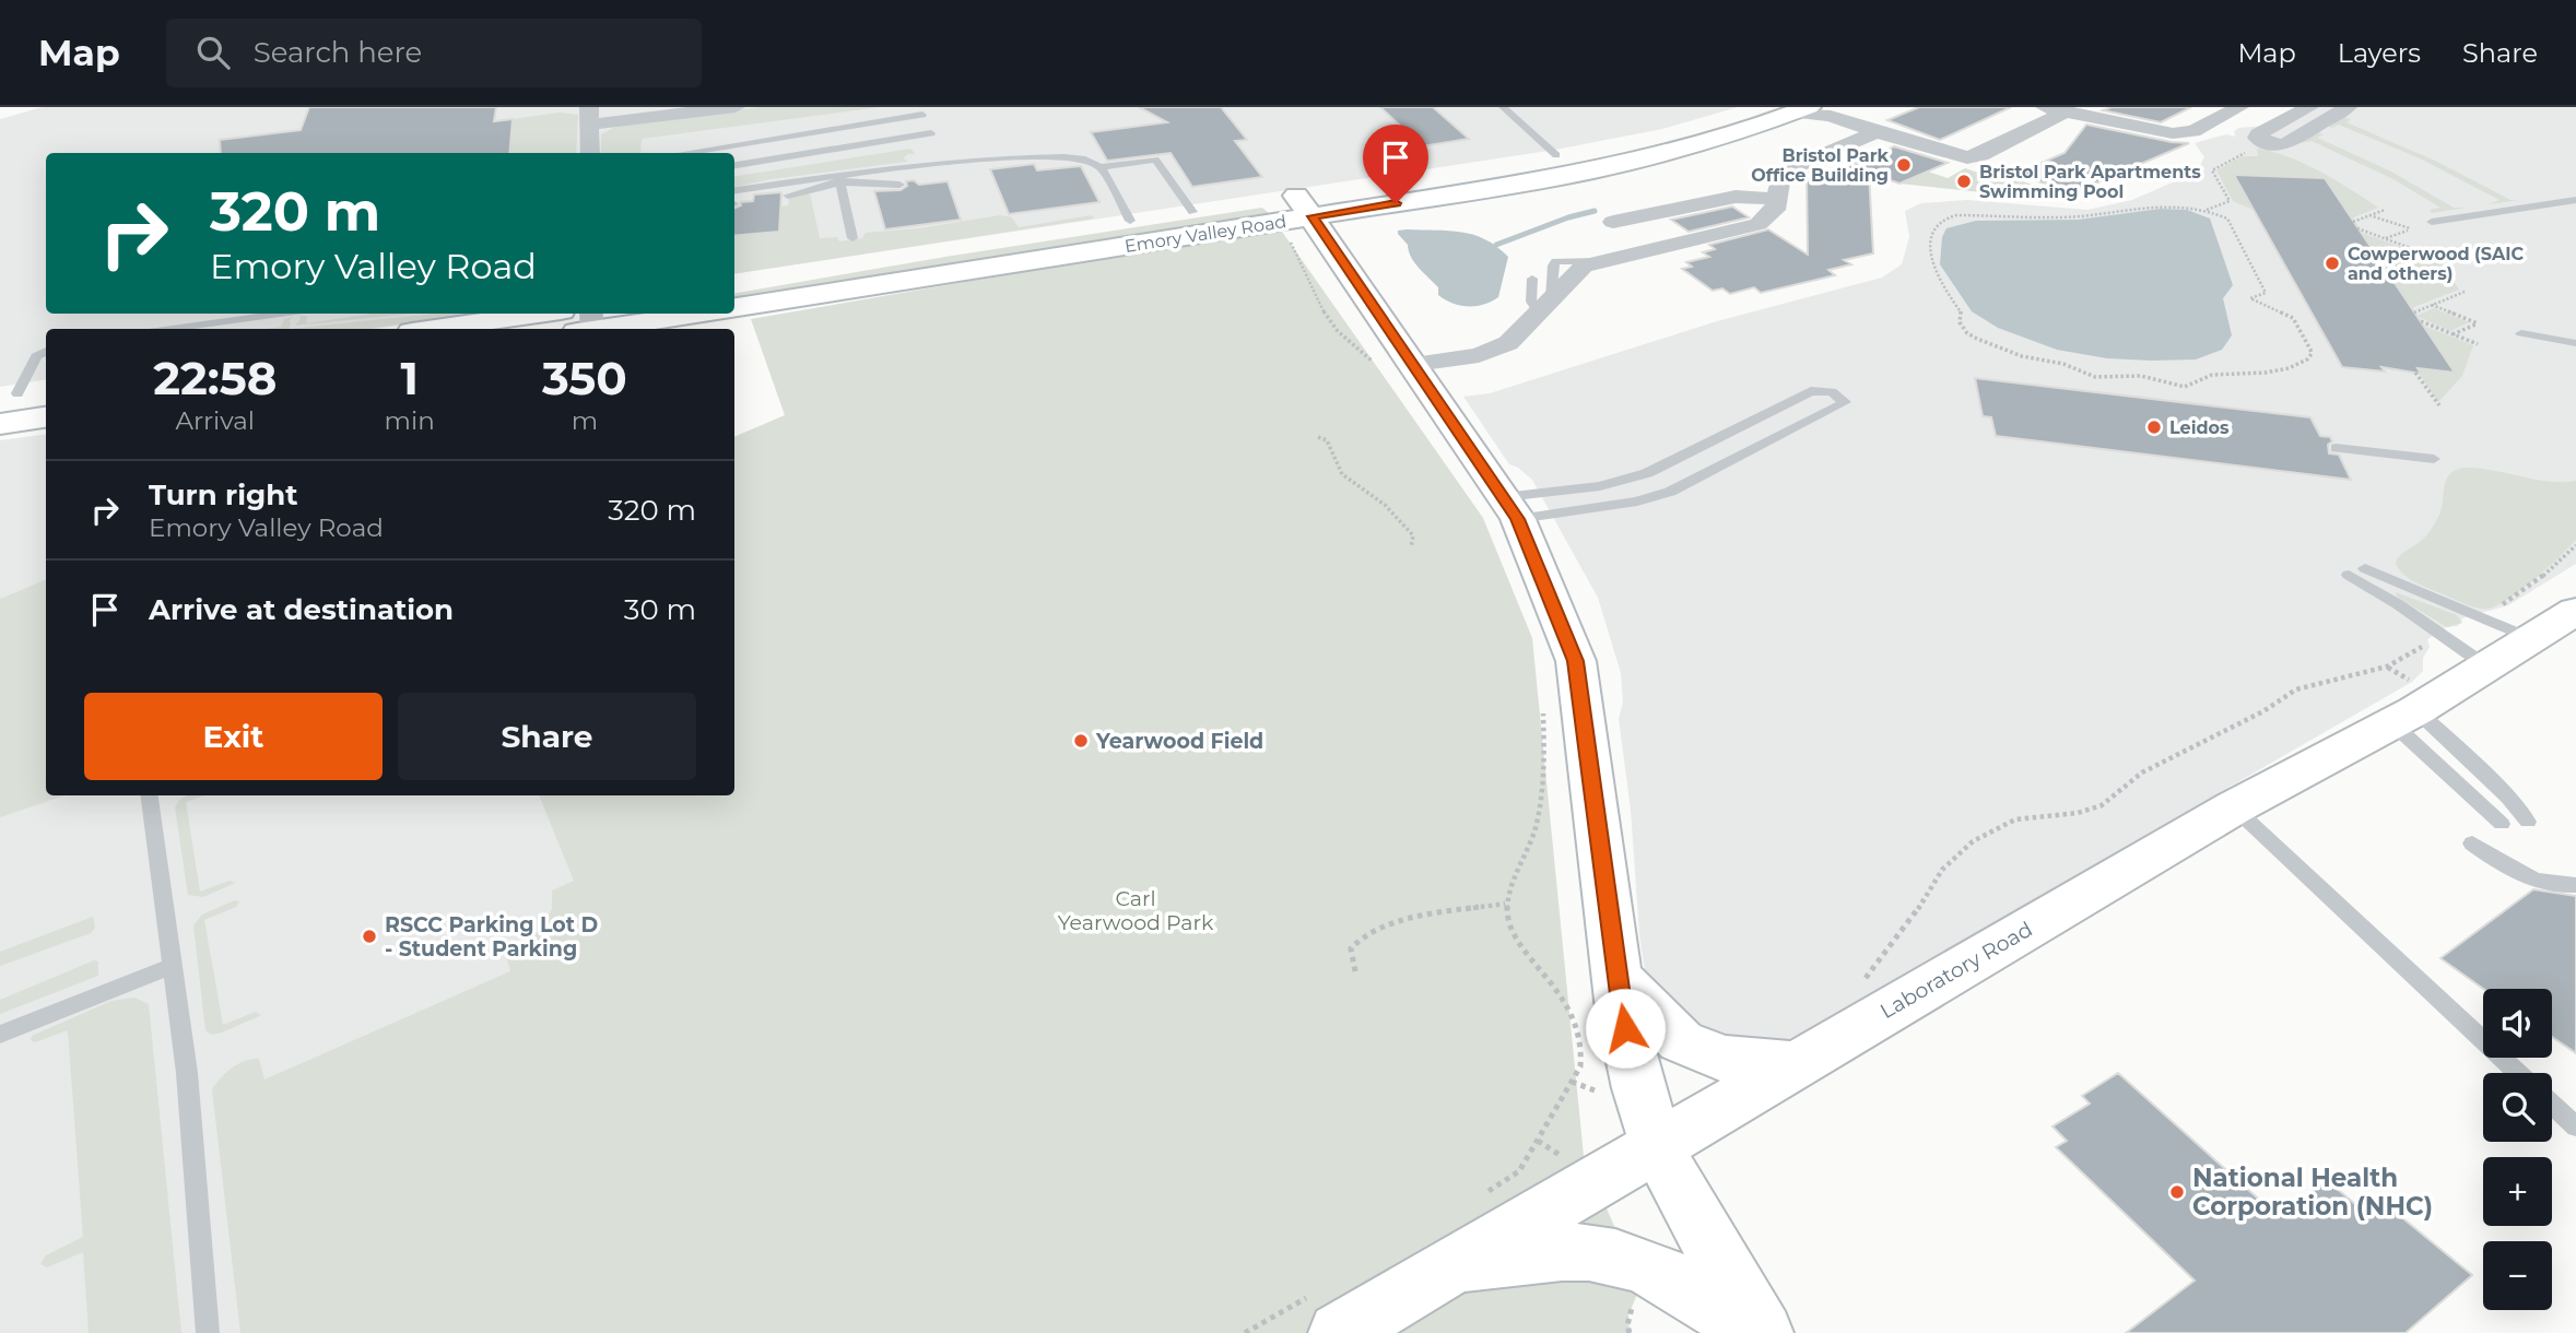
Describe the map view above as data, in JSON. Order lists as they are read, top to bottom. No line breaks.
{"streets":{"main road":["Emory Valley Road","Laboratory Road"]},"parks":["Carl Yearwood Park"],"places":["Bristol Park Office Building","Bristol Park Apartments Swimming Pool","Cowperwood (SAIC and others)","Leidos","Yearwood Field","RSCC Parking Lot D - Student Parking","National Health Corporation (NHC)"],"page":{"header":"Map","search":"Search here","nav":["Map","Layers","Share"],"turn":["320 m","Emory Valley Road"],"eta":["22:58","Arrival","1","min","350","m"],"list":[{"name":"Turn right","note":"Emory Valley Road","value":"320 m"},{"name":"Arrive at destination","value":"30 m"}],"buttons":["Exit","Share"],"map_buttons":["+","−"]}}
